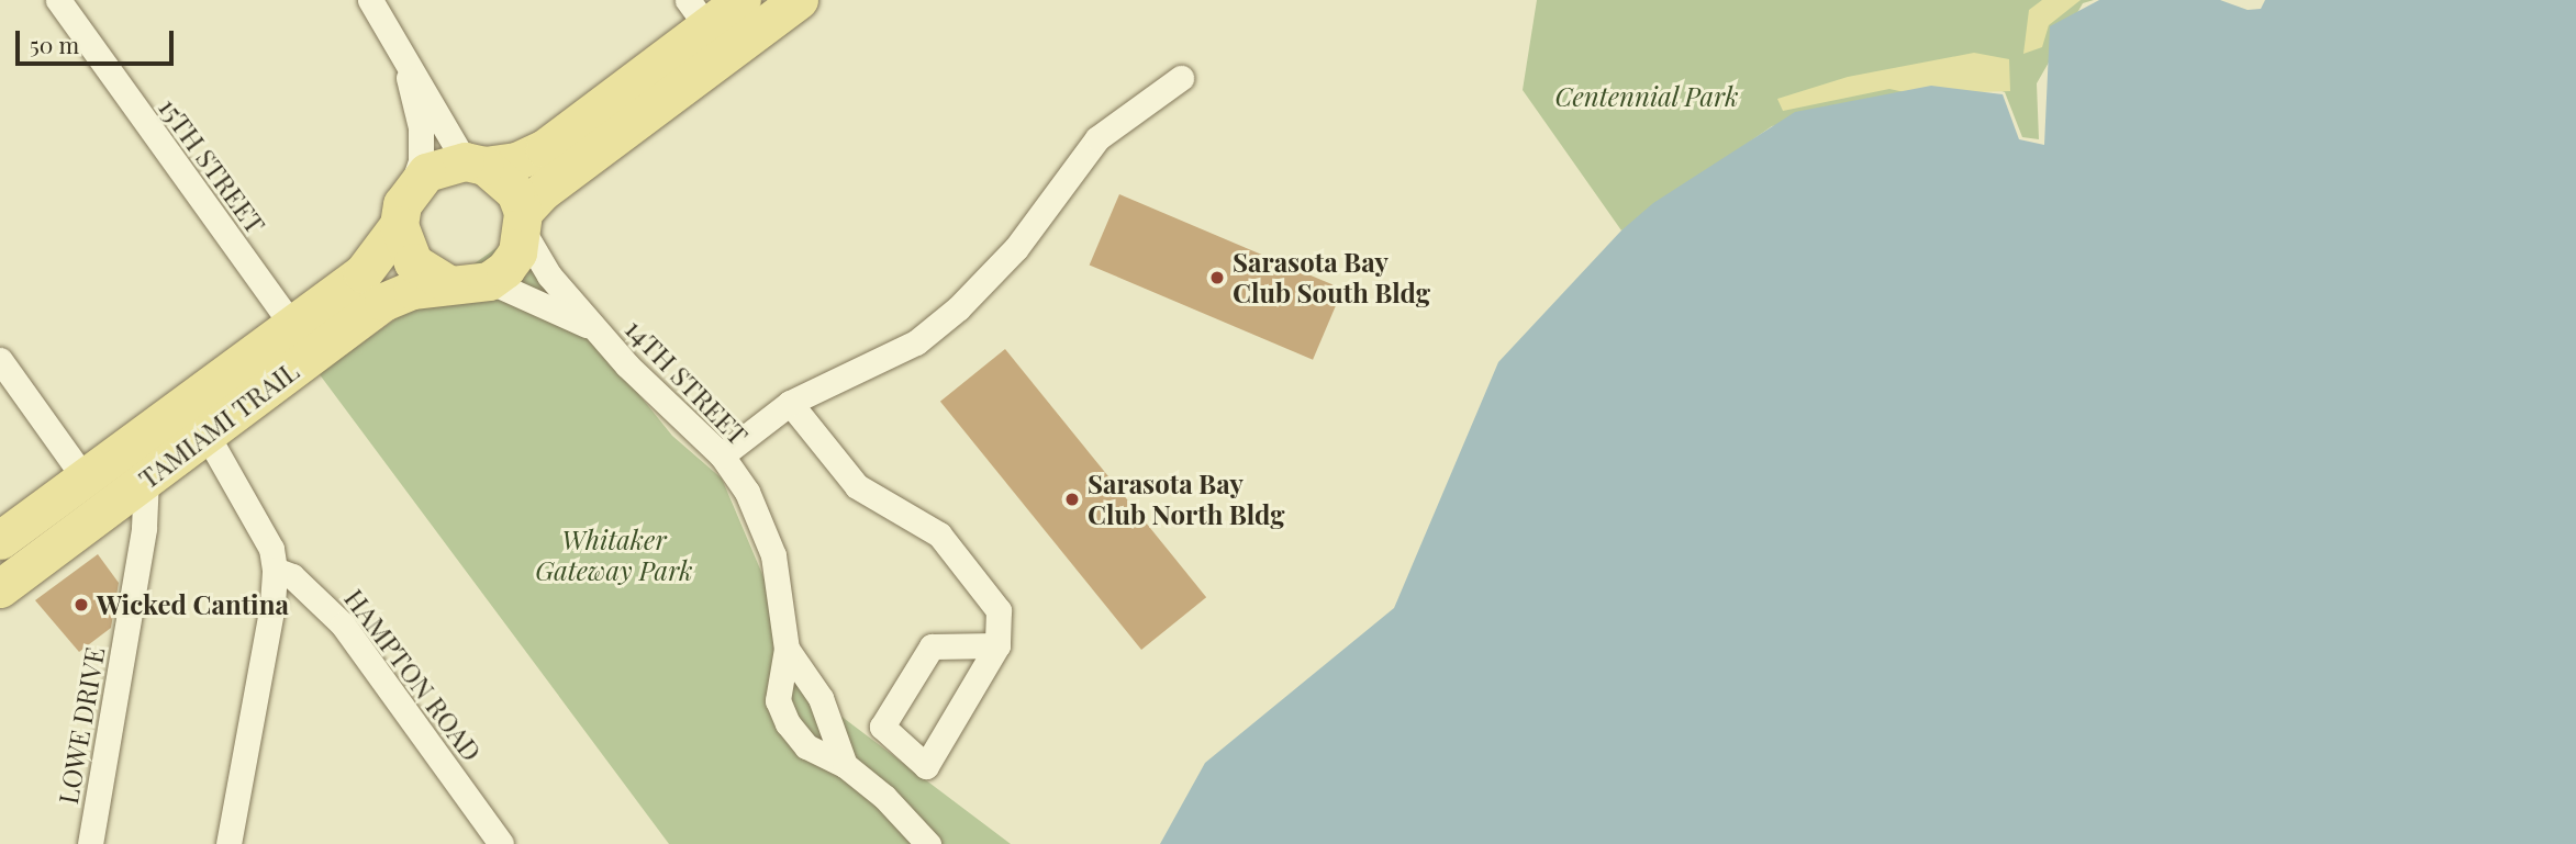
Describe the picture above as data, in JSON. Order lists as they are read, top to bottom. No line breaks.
{"streets":{"main road":["TAMIAMI TRAIL"],"street":["15TH STREET","14TH STREET","HAMPTON ROAD","LOWE DRIVE"]},"crossings":[["15TH STREET","TAMIAMI TRAIL"],["14TH STREET","TAMIAMI TRAIL"],["TAMIAMI TRAIL","LOWE DRIVE"]],"parks":["Centennial Park","Whitaker Gateway Park"],"places":["Sarasota Bay Club South Bldg","Sarasota Bay Club North Bldg","Wicked Cantina"],"scale_bar":"50 m"}
